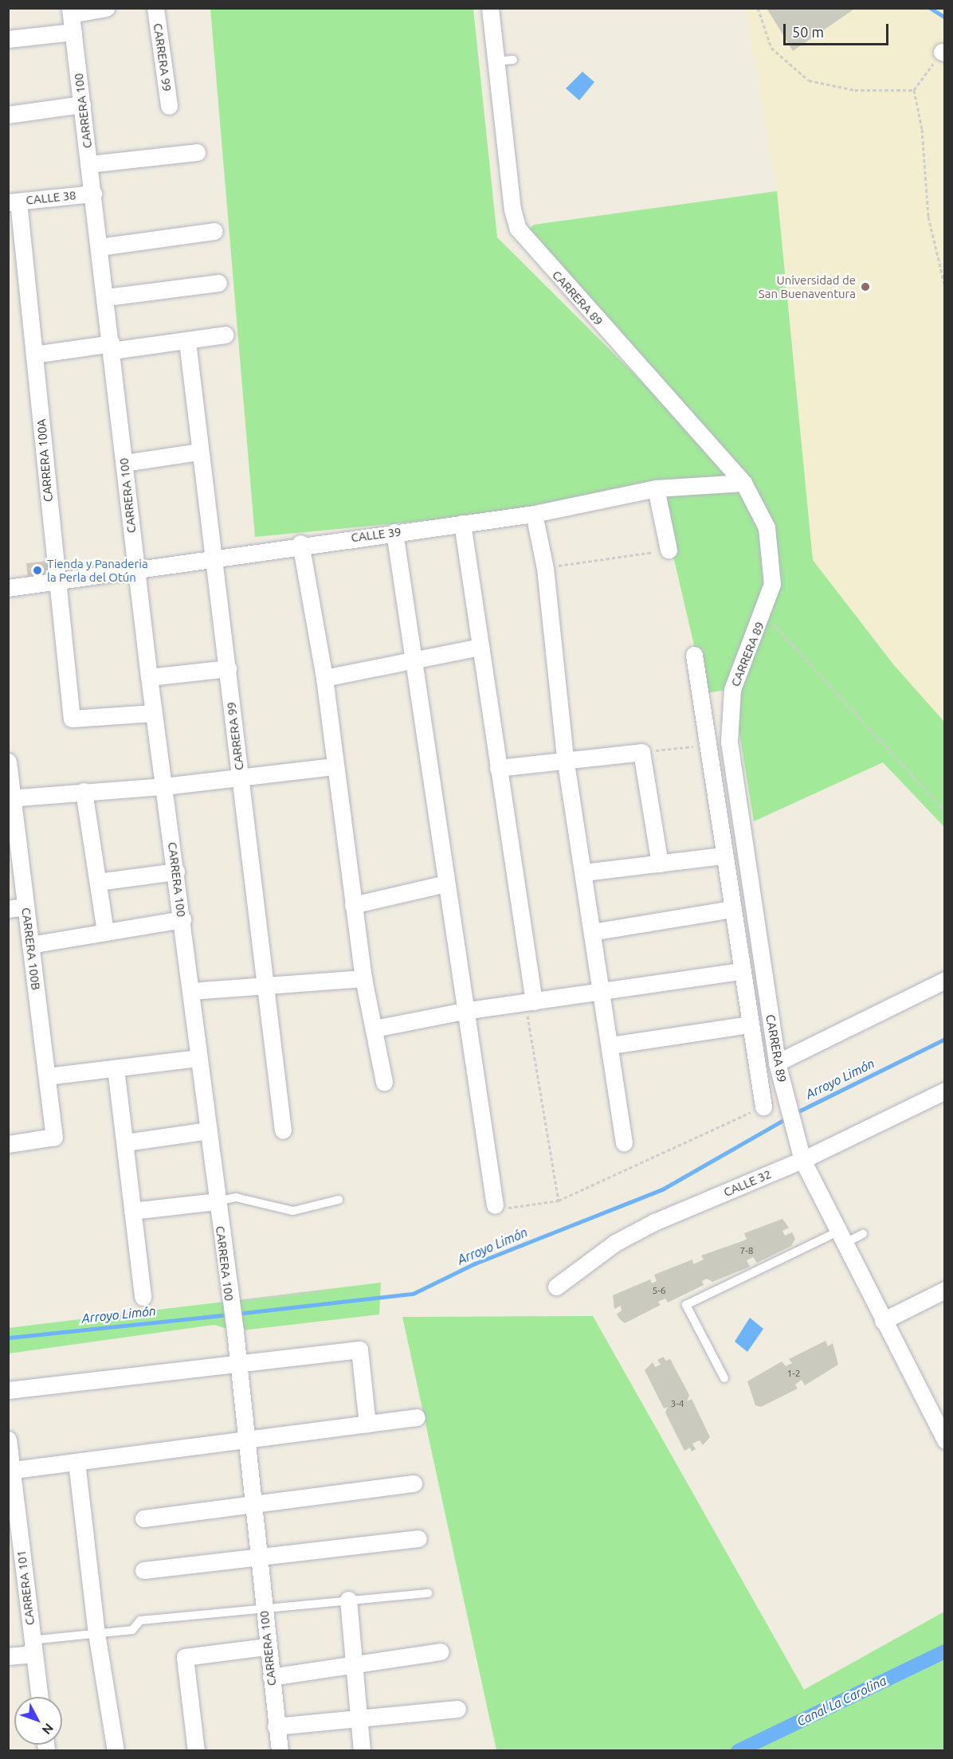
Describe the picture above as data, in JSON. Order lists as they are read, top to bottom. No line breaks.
{"streets":{"street":["CARRERA 99","CARRERA 100","CALLE 38","CARRERA 89","CARRERA 100A","CALLE 39","CARRERA 100B","CALLE 32","CARRERA 101"]},"crossings":[["CARRERA 99","CALLE 39"],["CARRERA 100","CALLE 38"],["CARRERA 100","CARRERA 100A"],["CARRERA 100","CALLE 39"],["CALLE 38","CARRERA 100A"],["CARRERA 89","CALLE 39"],["CARRERA 89","CALLE 32"],["CARRERA 100A","CALLE 39"]],"water":["Arroyo Limón","Canal La Carolina"],"places":["Universidad de San Buenaventura","Tienda y Panaderia la Perla del Otún"],"house_numbers":["7-8","5-6","1-2","3-4"],"scale_bar":"50 m","north":"bottom right"}
